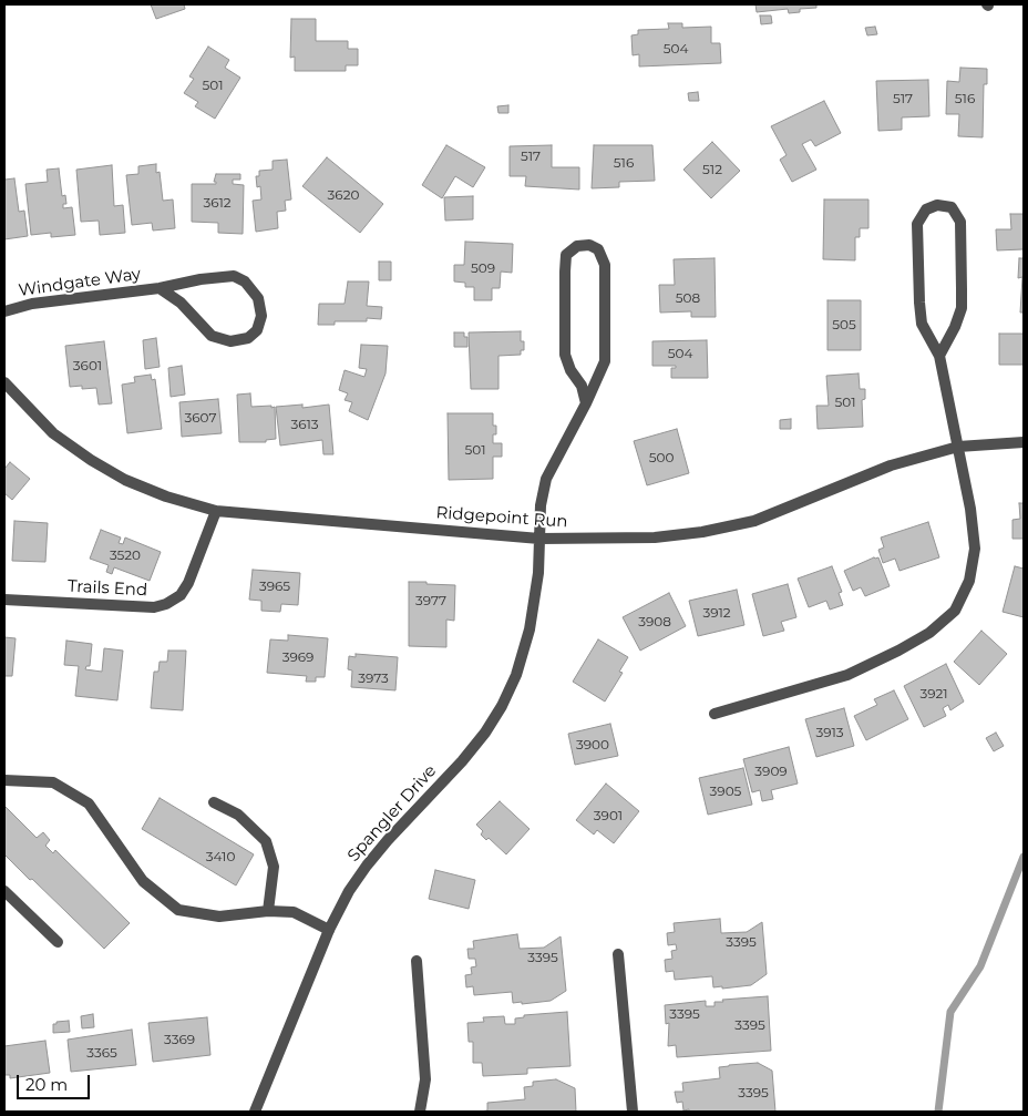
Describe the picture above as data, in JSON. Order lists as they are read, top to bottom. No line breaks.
{"streets":{"street":["Windgate Way","Ridgepoint Run","Trails End","Spangler Drive"]},"crossings":[["Ridgepoint Run","Trails End"],["Ridgepoint Run","Spangler Drive"]],"house_numbers":["504","501","517","516","517","516","512","3620","3612","509","508","505","504","3601","501","3607","3613","501","500","3520","3965","3977","3912","3908","3969","3973","3921","3913","3900","3909","3905","3901","3410","3395","3395","3395","3395","3369","3365","3395"],"scale_bar":"20 m"}
